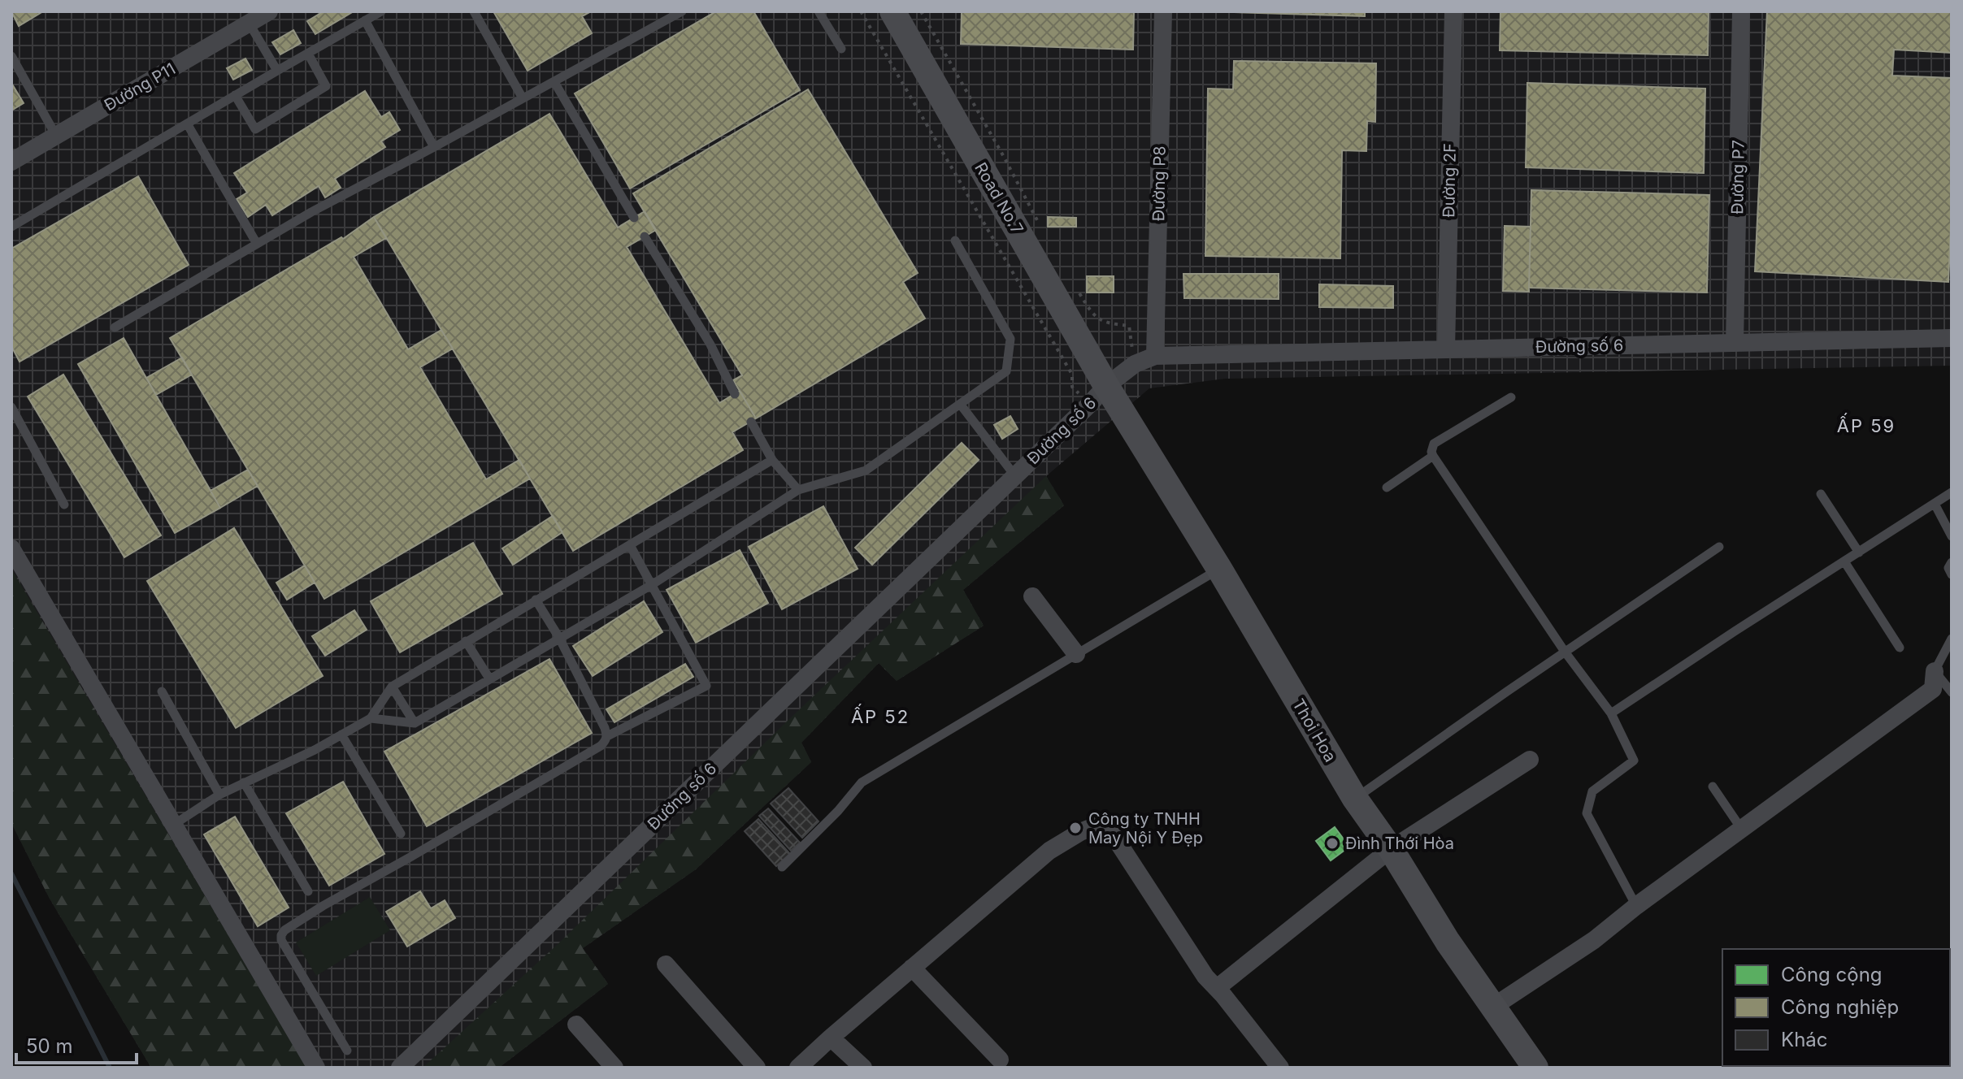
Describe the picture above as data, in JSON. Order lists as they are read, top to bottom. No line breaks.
{"streets":{"street":["Đường P11","Đường P7","Đường 2F","Đường P8","Road No.7","Đường số 6","Thoi Hoa"]},"crossings":[["Đường P7","Đường số 6"],["Đường 2F","Đường số 6"],["Đường P8","Đường số 6"],["Road No.7","Đường số 6"],["Road No.7","Thoi Hoa"],["Đường số 6","Thoi Hoa"]],"districts":["ẤP 59","ẤP 52"],"places":["Công ty TNHH May Nội Y Đẹp","Đình Thới Hòa"],"legend":["Công cộng","Công nghiệp","Khác"],"scale_bar":"50 m"}
